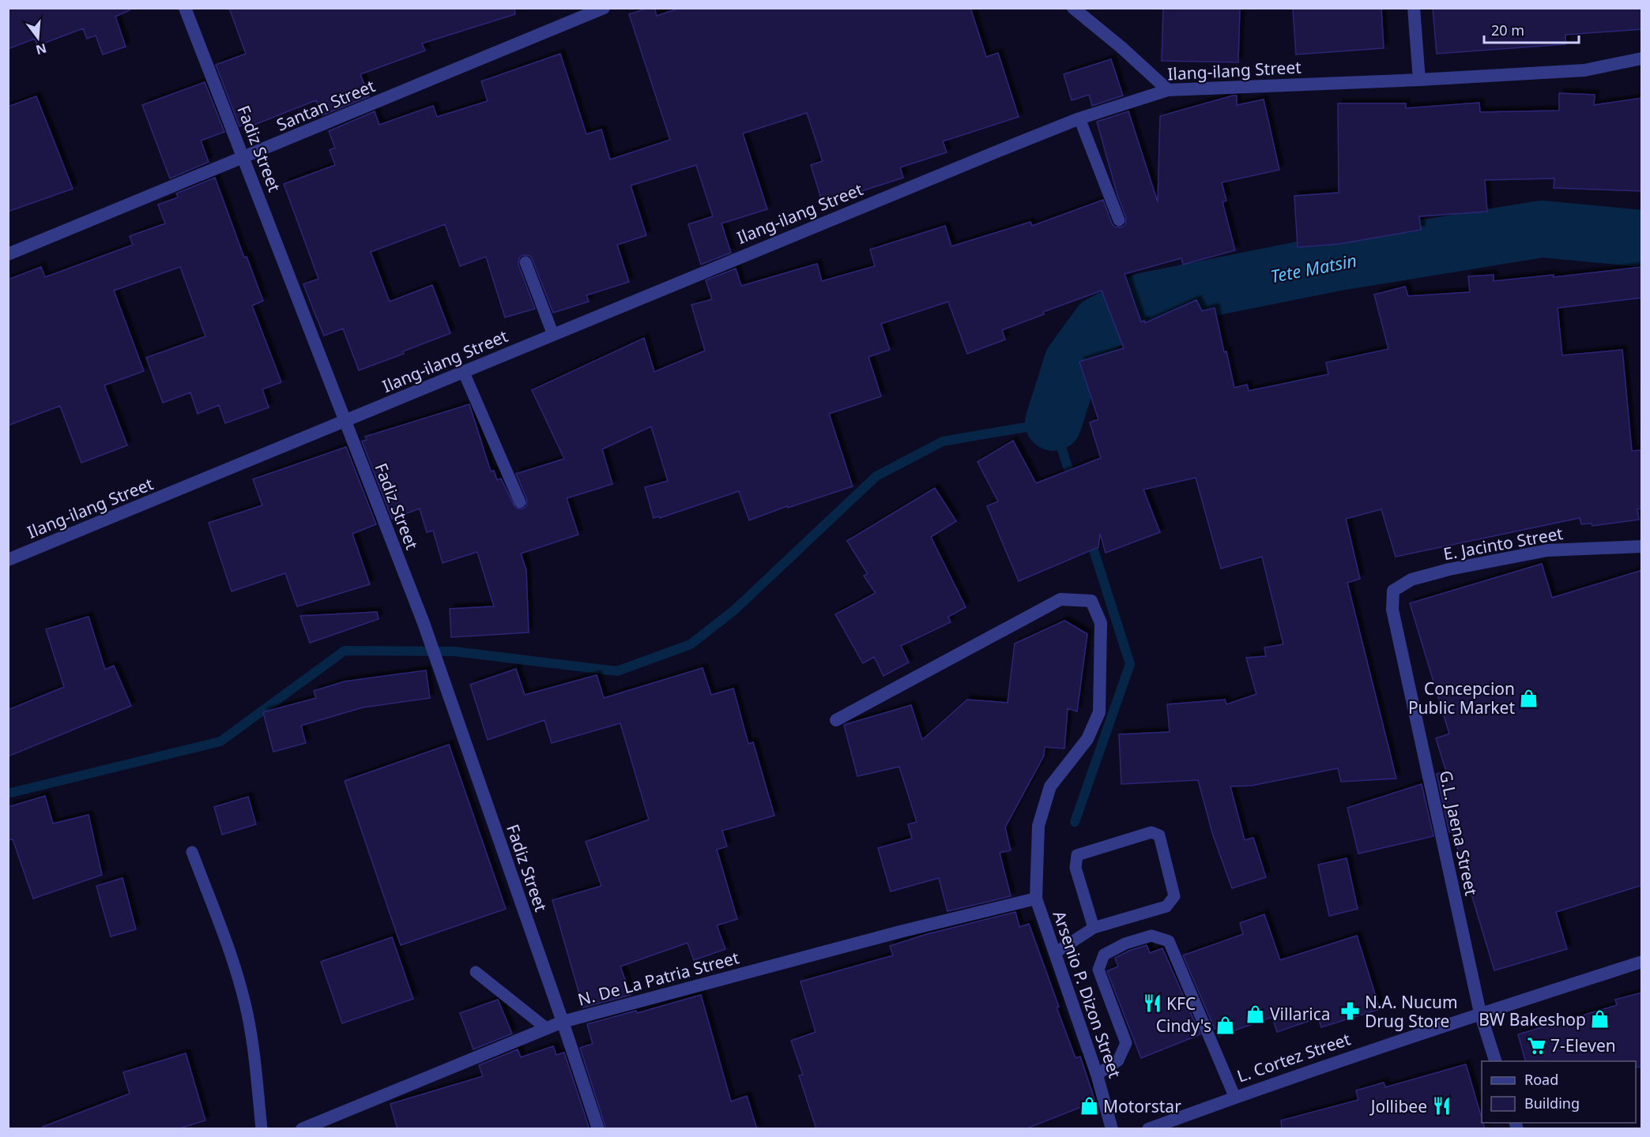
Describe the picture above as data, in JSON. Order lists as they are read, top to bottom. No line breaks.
{"streets":{"street":["Ilang-ilang Street","Santan Street","Fadiz Street","E. Jacinto Street","G.L. Jaena Street","N. De La Patria Street","Arsenio P. Dizon Street","L. Cortez Street"]},"crossings":[["Ilang-ilang Street","Fadiz Street"],["Santan Street","Fadiz Street"],["Fadiz Street","N. De La Patria Street"],["E. Jacinto Street","G.L. Jaena Street"],["G.L. Jaena Street","L. Cortez Street"],["N. De La Patria Street","Arsenio P. Dizon Street"]],"water":["Tete Matsin"],"places":{"shop":["Concepcion Public Market","Villarica","BW Bakeshop","Cindy's","Motorstar"],"restaurant":["KFC","Jollibee"],"pharmacy":["N.A. Nucum Drug Store"],"supermarket":["7-Eleven"]},"legend":["Road","Building"],"scale_bar":"20 m","north":"bottom"}
